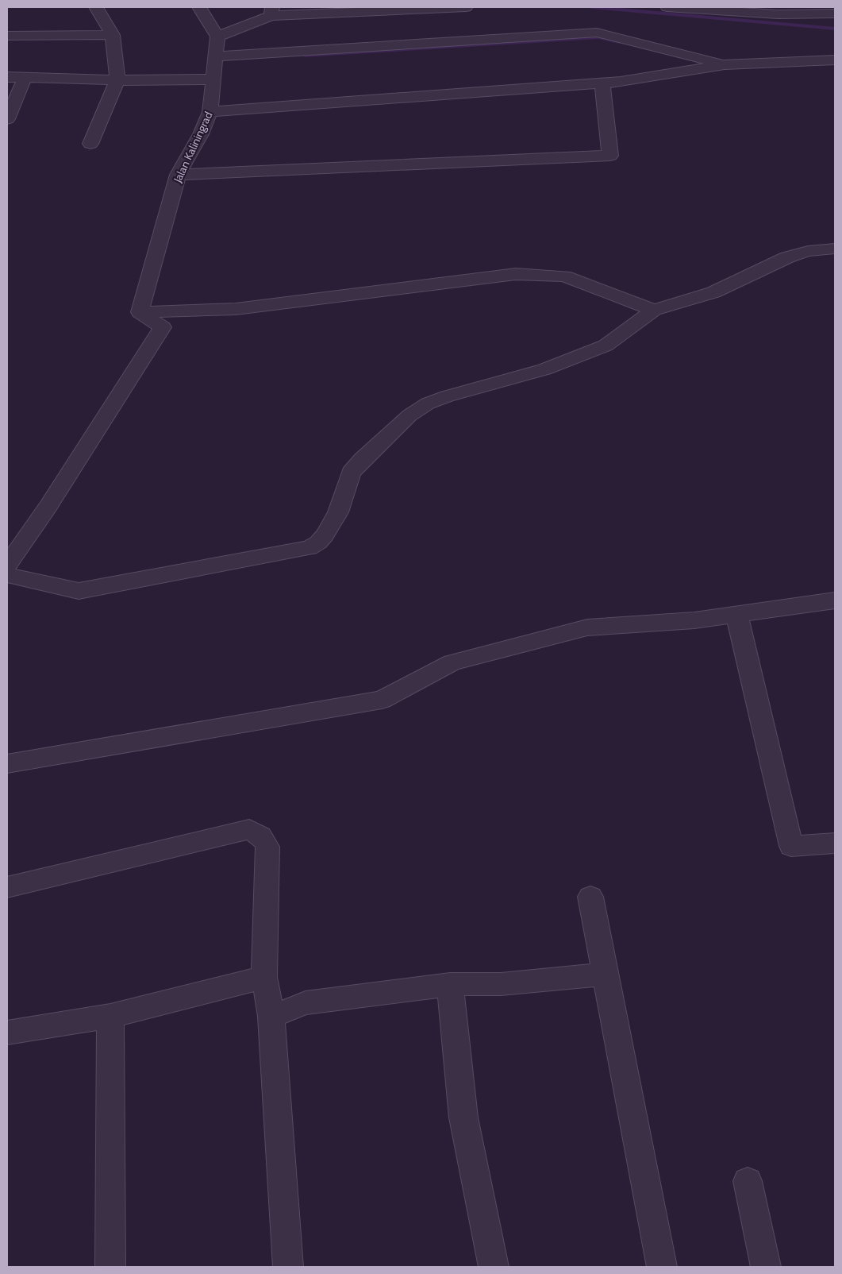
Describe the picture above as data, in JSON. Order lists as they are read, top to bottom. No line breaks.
{"streets":{"street":["Jalan Kaliningrad"]}}
